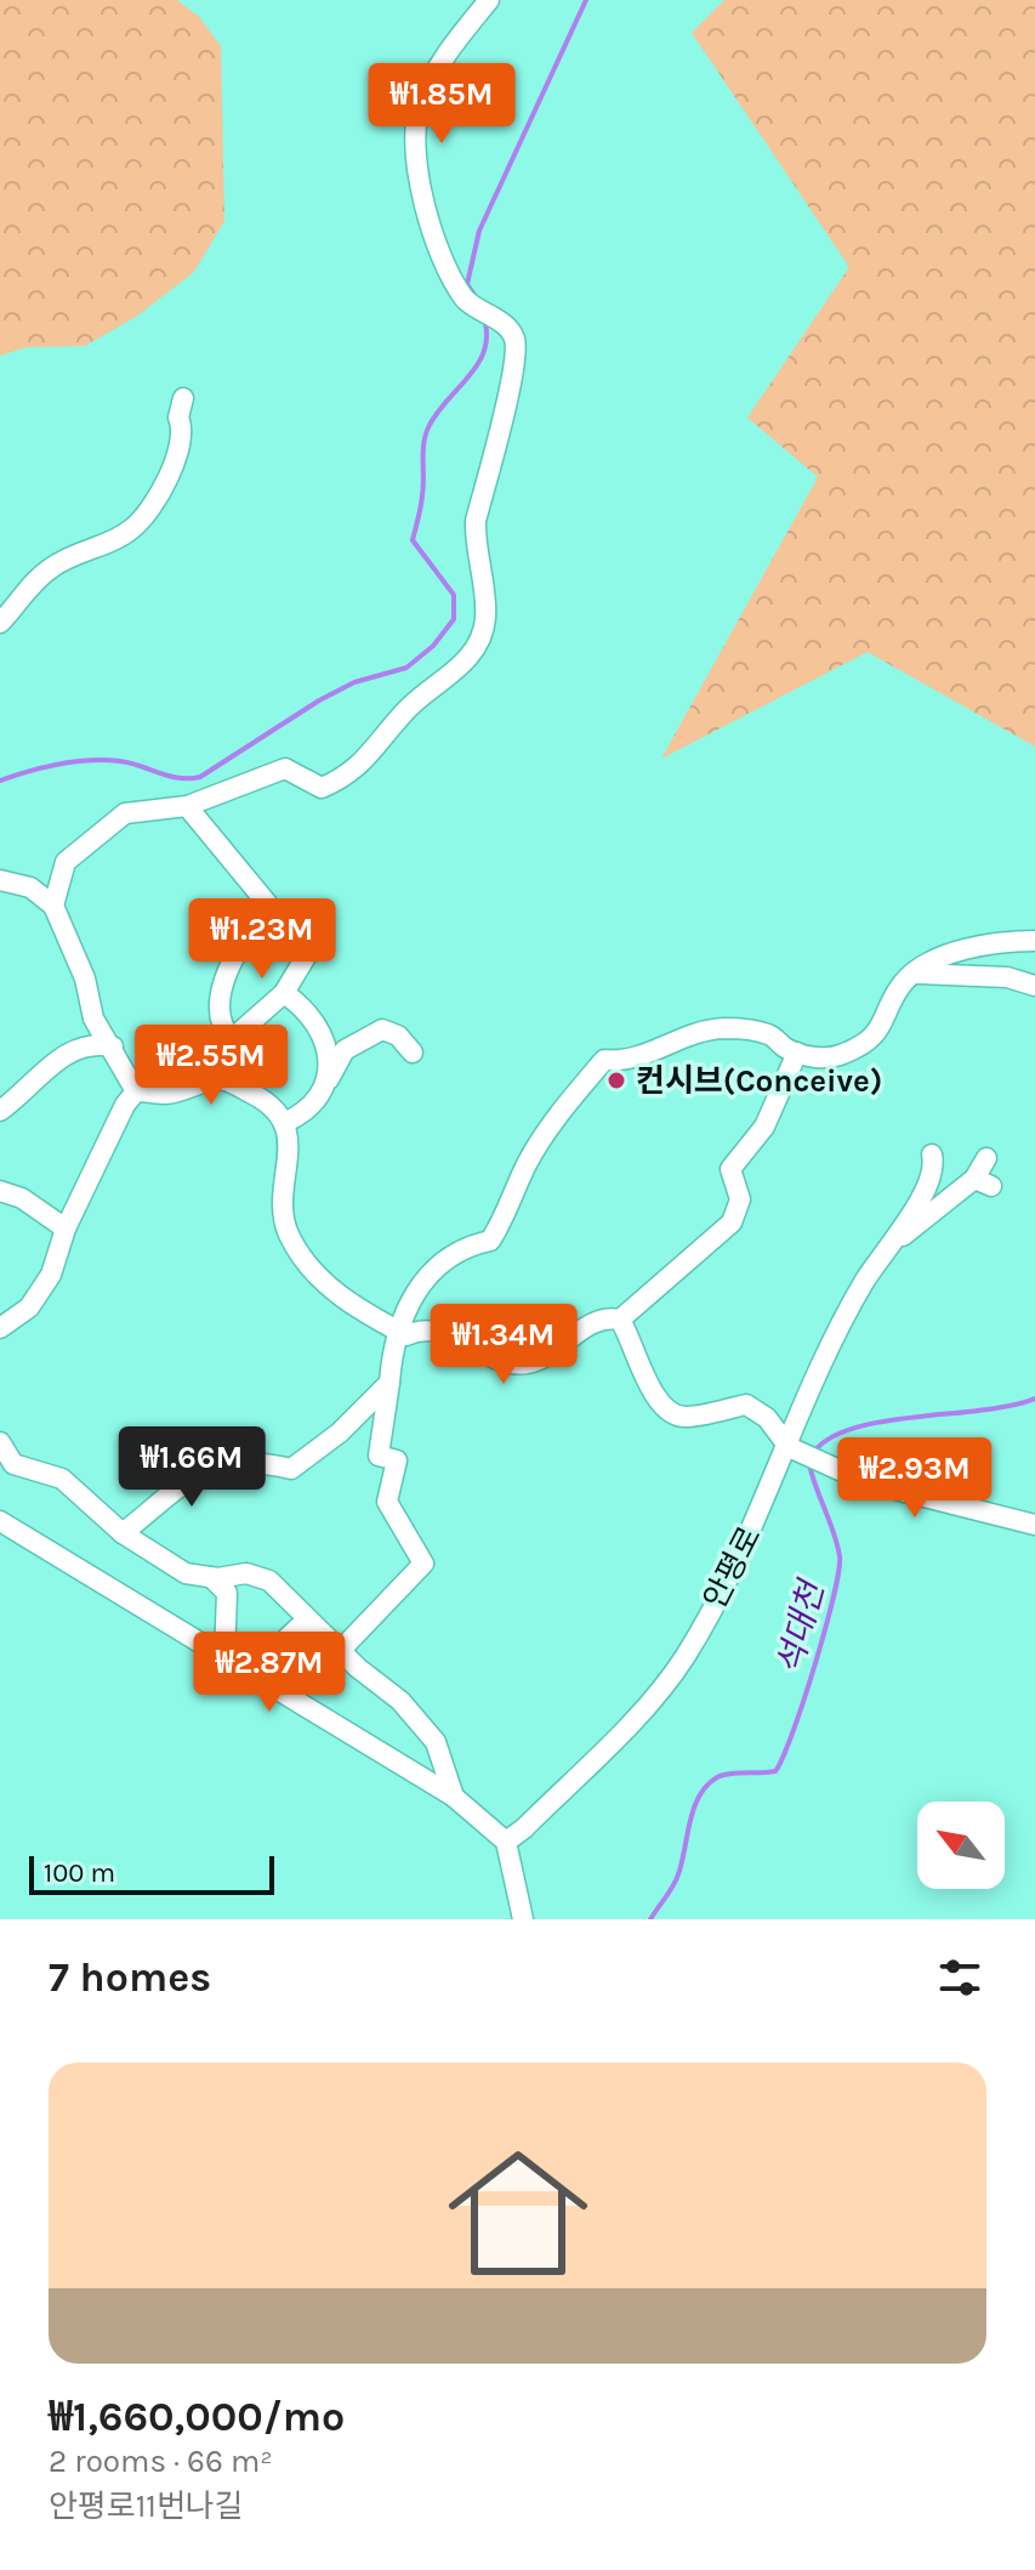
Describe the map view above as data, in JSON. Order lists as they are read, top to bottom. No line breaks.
{"streets":{"street":["안평로"]},"water":["석대천"],"places":["컨시브(Conceive)"],"scale_bar":"100 m","north":"top left","page":{"price":["₩1.85M","₩1.23M","₩2.55M","₩1.34M","₩1.66M","₩2.93M","₩2.87M"],"scale":"100 m","heading":"7 homes","list":[{"name":"₩1,660,000/mo","note":"2 rooms · 66 m² · 안평로11번나길"}]}}
